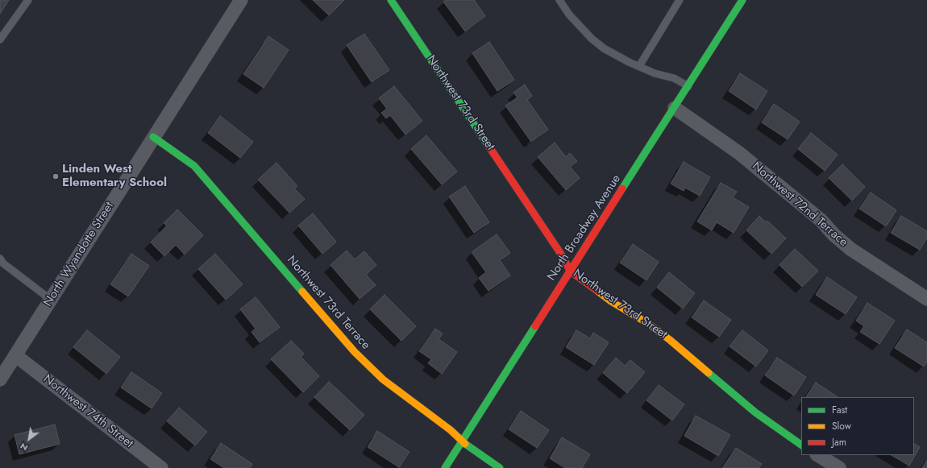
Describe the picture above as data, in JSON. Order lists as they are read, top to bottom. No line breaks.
{"streets":{"street":["Northwest 73rd Street","Northwest 72nd Terrace","North Broadway Avenue","North Wyandotte Street","Northwest 73rd Terrace","Northwest 74th Street"]},"crossings":[["Northwest 73rd Street","North Broadway Avenue"],["Northwest 72nd Terrace","North Broadway Avenue"],["North Broadway Avenue","Northwest 73rd Terrace"],["North Wyandotte Street","Northwest 73rd Terrace"],["North Wyandotte Street","Northwest 74th Street"]],"places":["Linden West Elementary School"],"legend":["Fast","Slow","Jam"],"north":"bottom left"}
